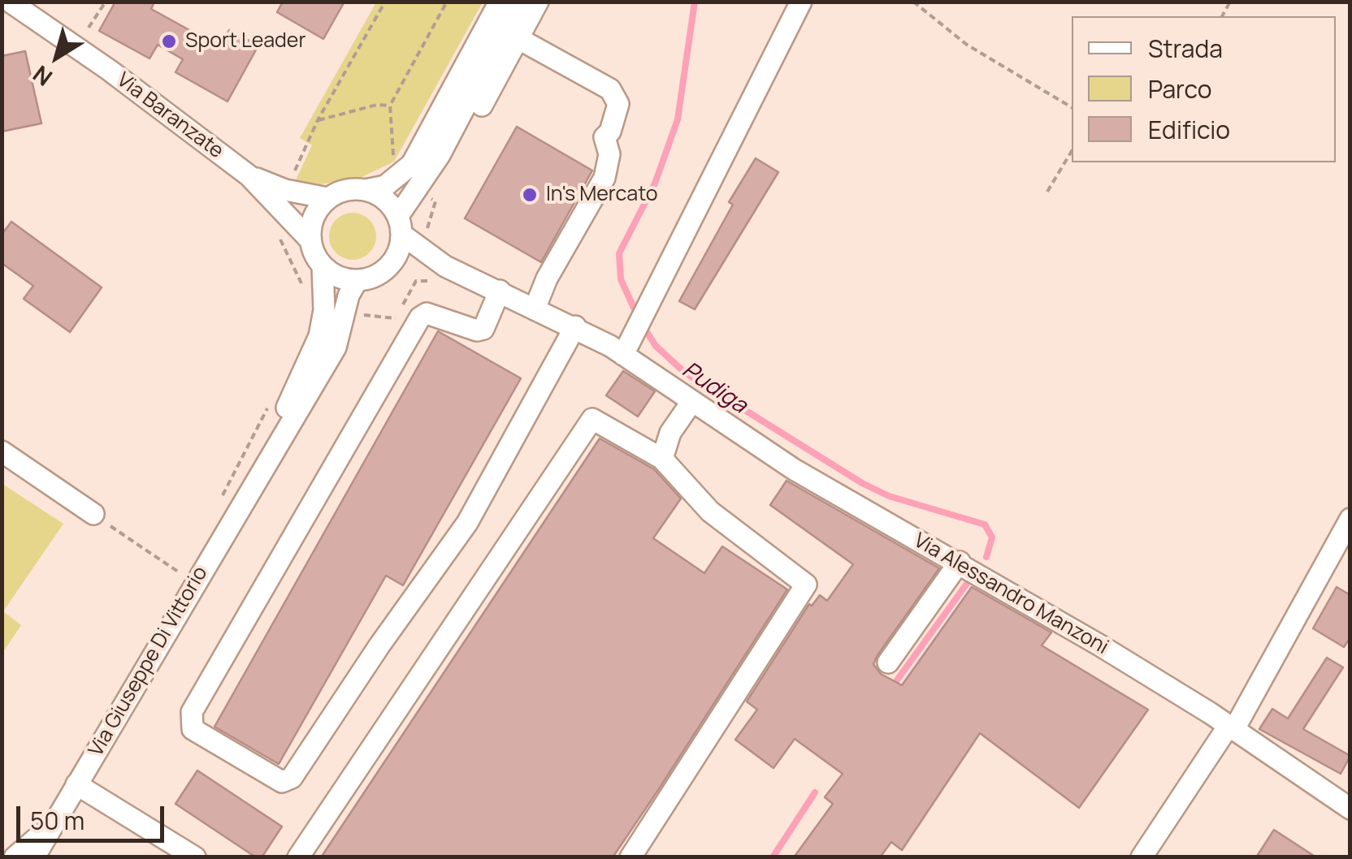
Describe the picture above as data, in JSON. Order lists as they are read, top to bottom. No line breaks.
{"streets":{"street":["Via Baranzate","Via Alessandro Manzoni","Via Giuseppe Di Vittorio"]},"crossings":[["Via Baranzate","Via Giuseppe Di Vittorio"]],"water":["Pudiga"],"places":["Sport Leader","In's Mercato"],"legend":["Strada","Parco","Edificio"],"scale_bar":"50 m","north":"bottom left"}
